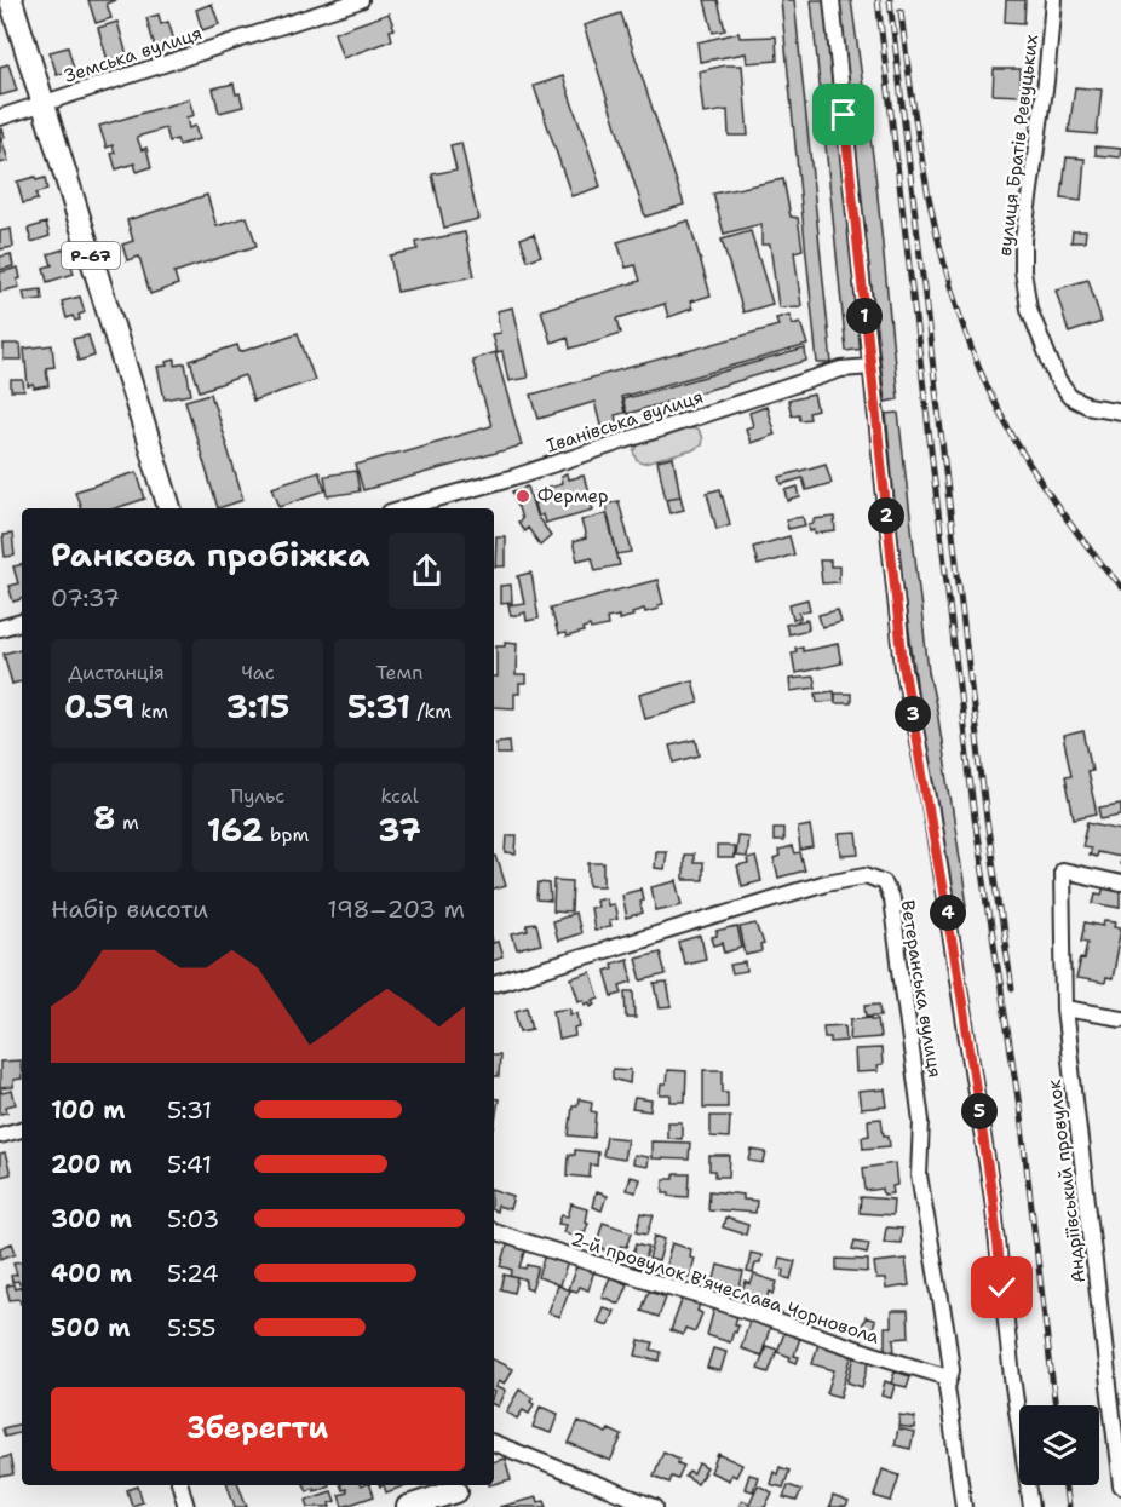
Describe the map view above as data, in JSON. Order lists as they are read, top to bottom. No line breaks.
{"streets":{"main road":["Р-67"],"street":["Земська вулиця","вулиця Братів Ревуцьких","Іванівська вулиця","Ветеранська вулиця","Андріївський провулок","2-й провулок В'ячеслава Чорновола"]},"crossings":[["Земська вулиця","Р-67"],["Ветеранська вулиця","2-й провулок В'ячеслава Чорновола"]],"places":["Фермер"],"page":{"pins":["1","2","3","4","5"],"heading":["Ранкова пробіжка","07:37"],"stats":[["Дистанція","0.59 km"],["Час","3:15"],["Темп","5:31 /km"],["8 m"],["Пульс","162 bpm"],["kcal","37"]],"chart":["Набір висоти","198–203 m"],"list":[{"name":"100 m","note":"5:31"},{"name":"200 m","note":"5:41"},{"name":"300 m","note":"5:03"},{"name":"400 m","note":"5:24"},{"name":"500 m","note":"5:55"}],"buttons":"Зберегти"}}
